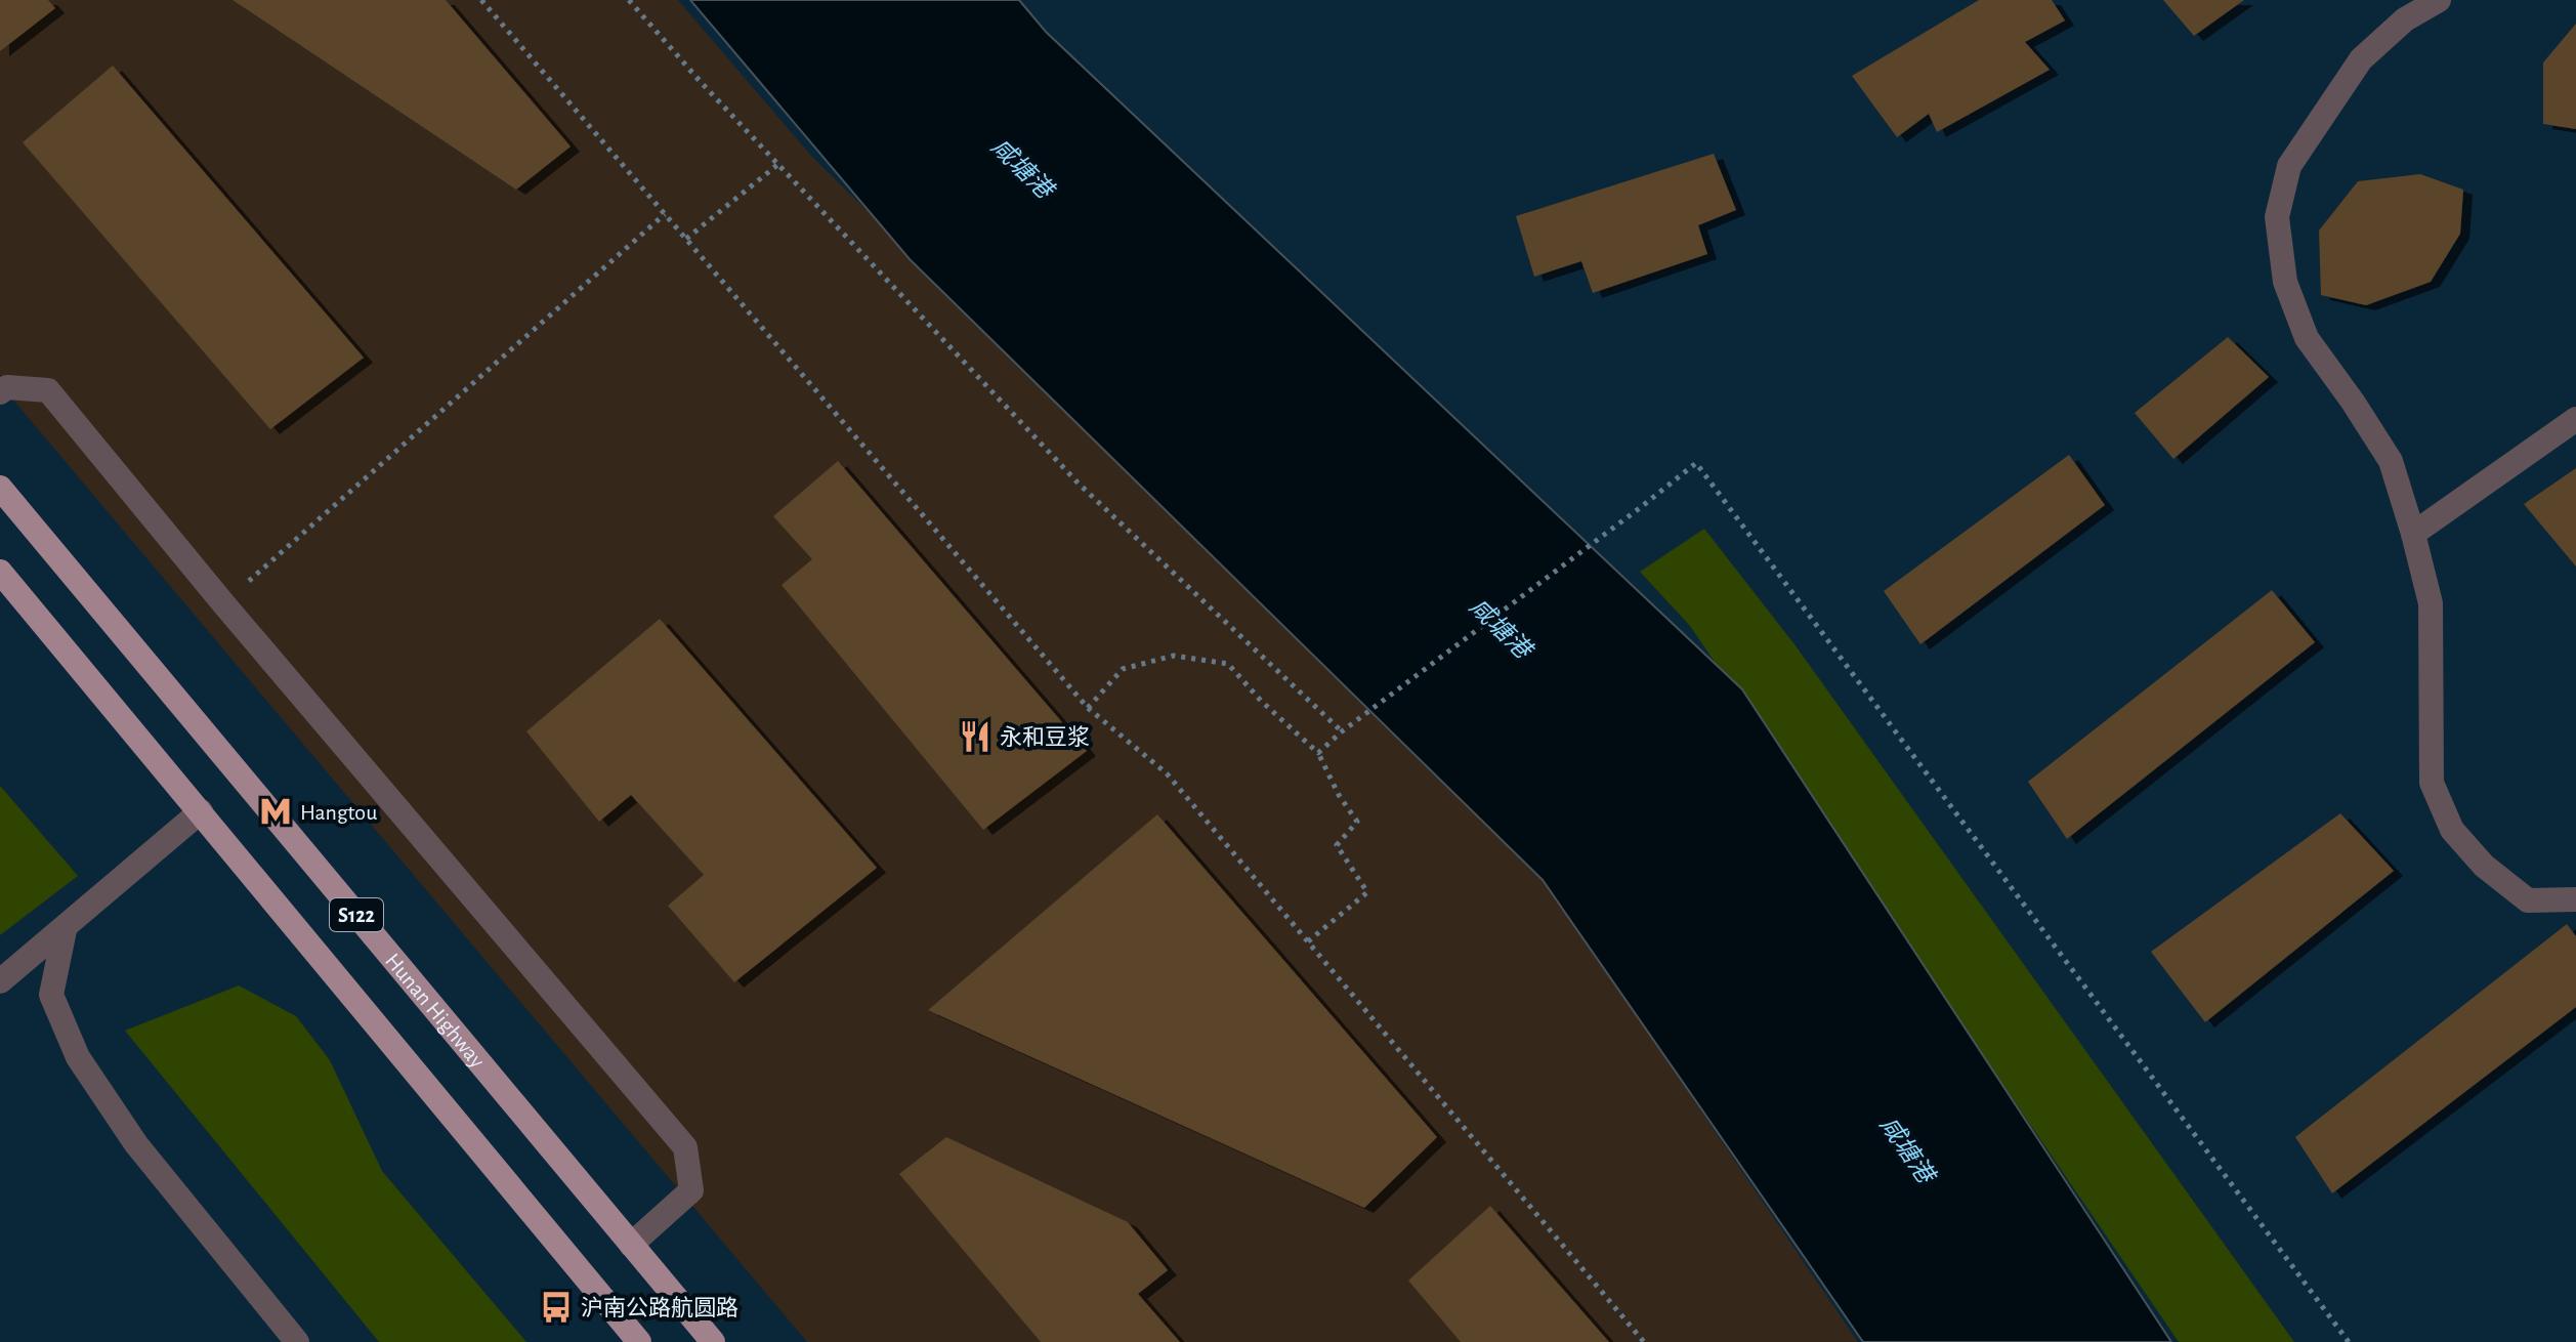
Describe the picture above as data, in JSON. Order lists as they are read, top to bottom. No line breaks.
{"streets":{"main road":["S122","Hunan Highway"]},"water":["咸塘港"],"places":{"restaurant":["永和豆浆"],"metro station":["Hangtou"],"bus stop":["沪南公路航圆路"]}}
